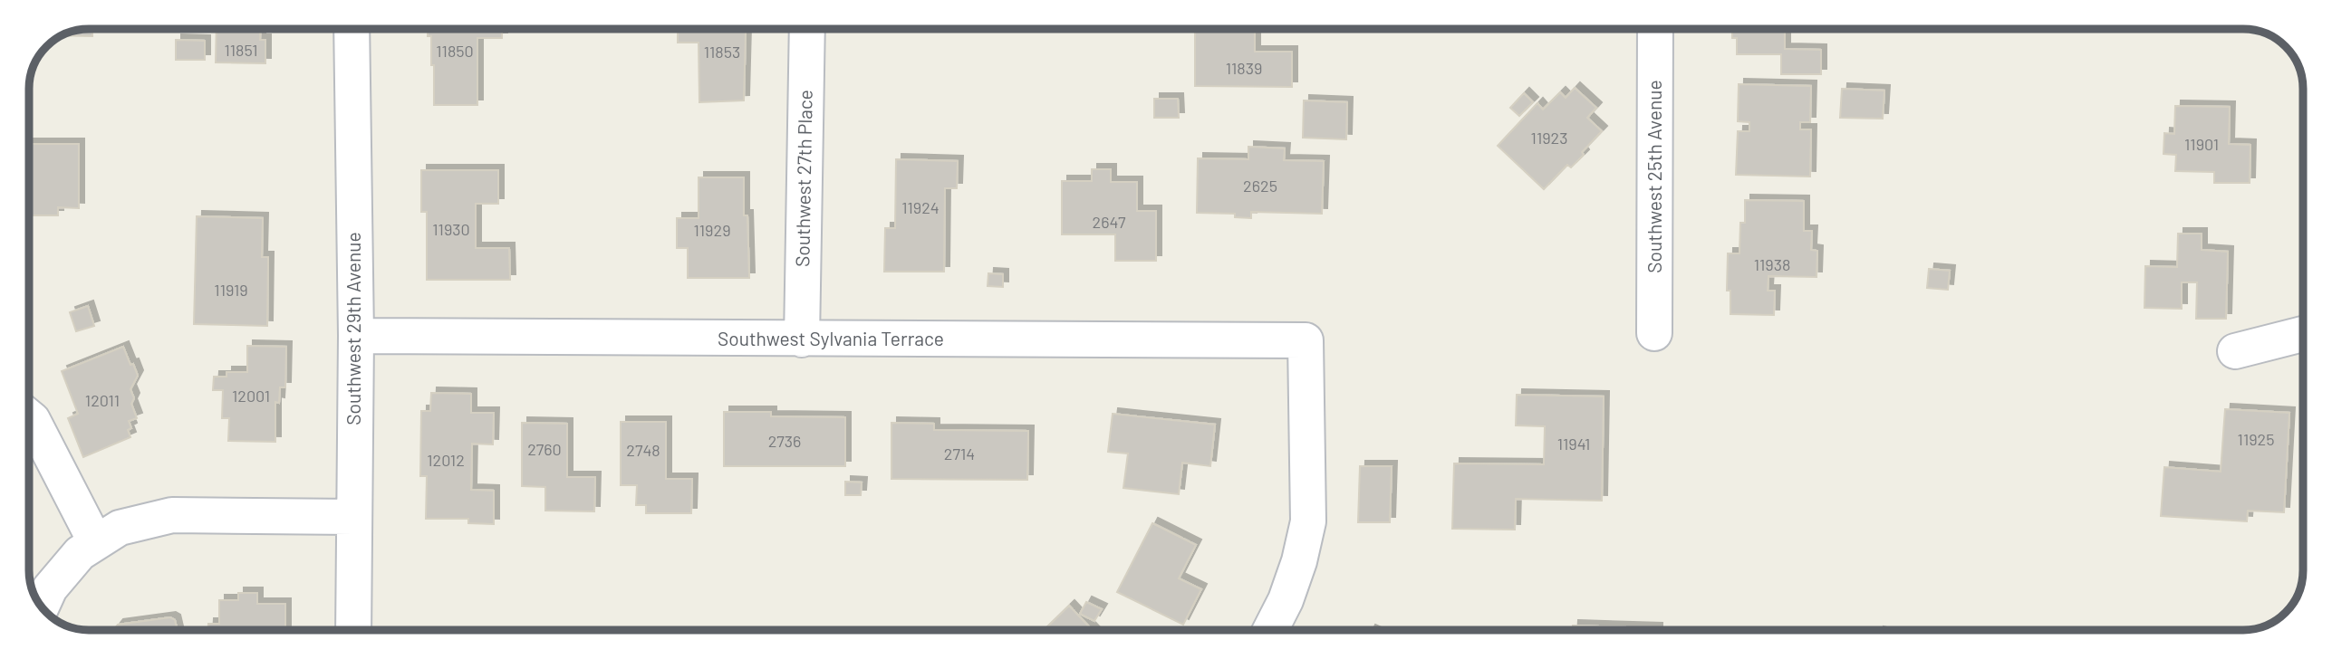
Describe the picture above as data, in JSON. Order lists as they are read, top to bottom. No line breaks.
{"streets":{"street":["Southwest 25th Avenue","Southwest 27th Place","Southwest 29th Avenue","Southwest Sylvania Terrace"]},"crossings":[["Southwest 27th Place","Southwest Sylvania Terrace"],["Southwest 29th Avenue","Southwest Sylvania Terrace"]],"house_numbers":["11851","11850","11853","11839","11923","11901","2625","11924","2647","11930","11929","11938","11919","12001","12011","11925","2736","11941","2760","2748","2714","12012"]}
